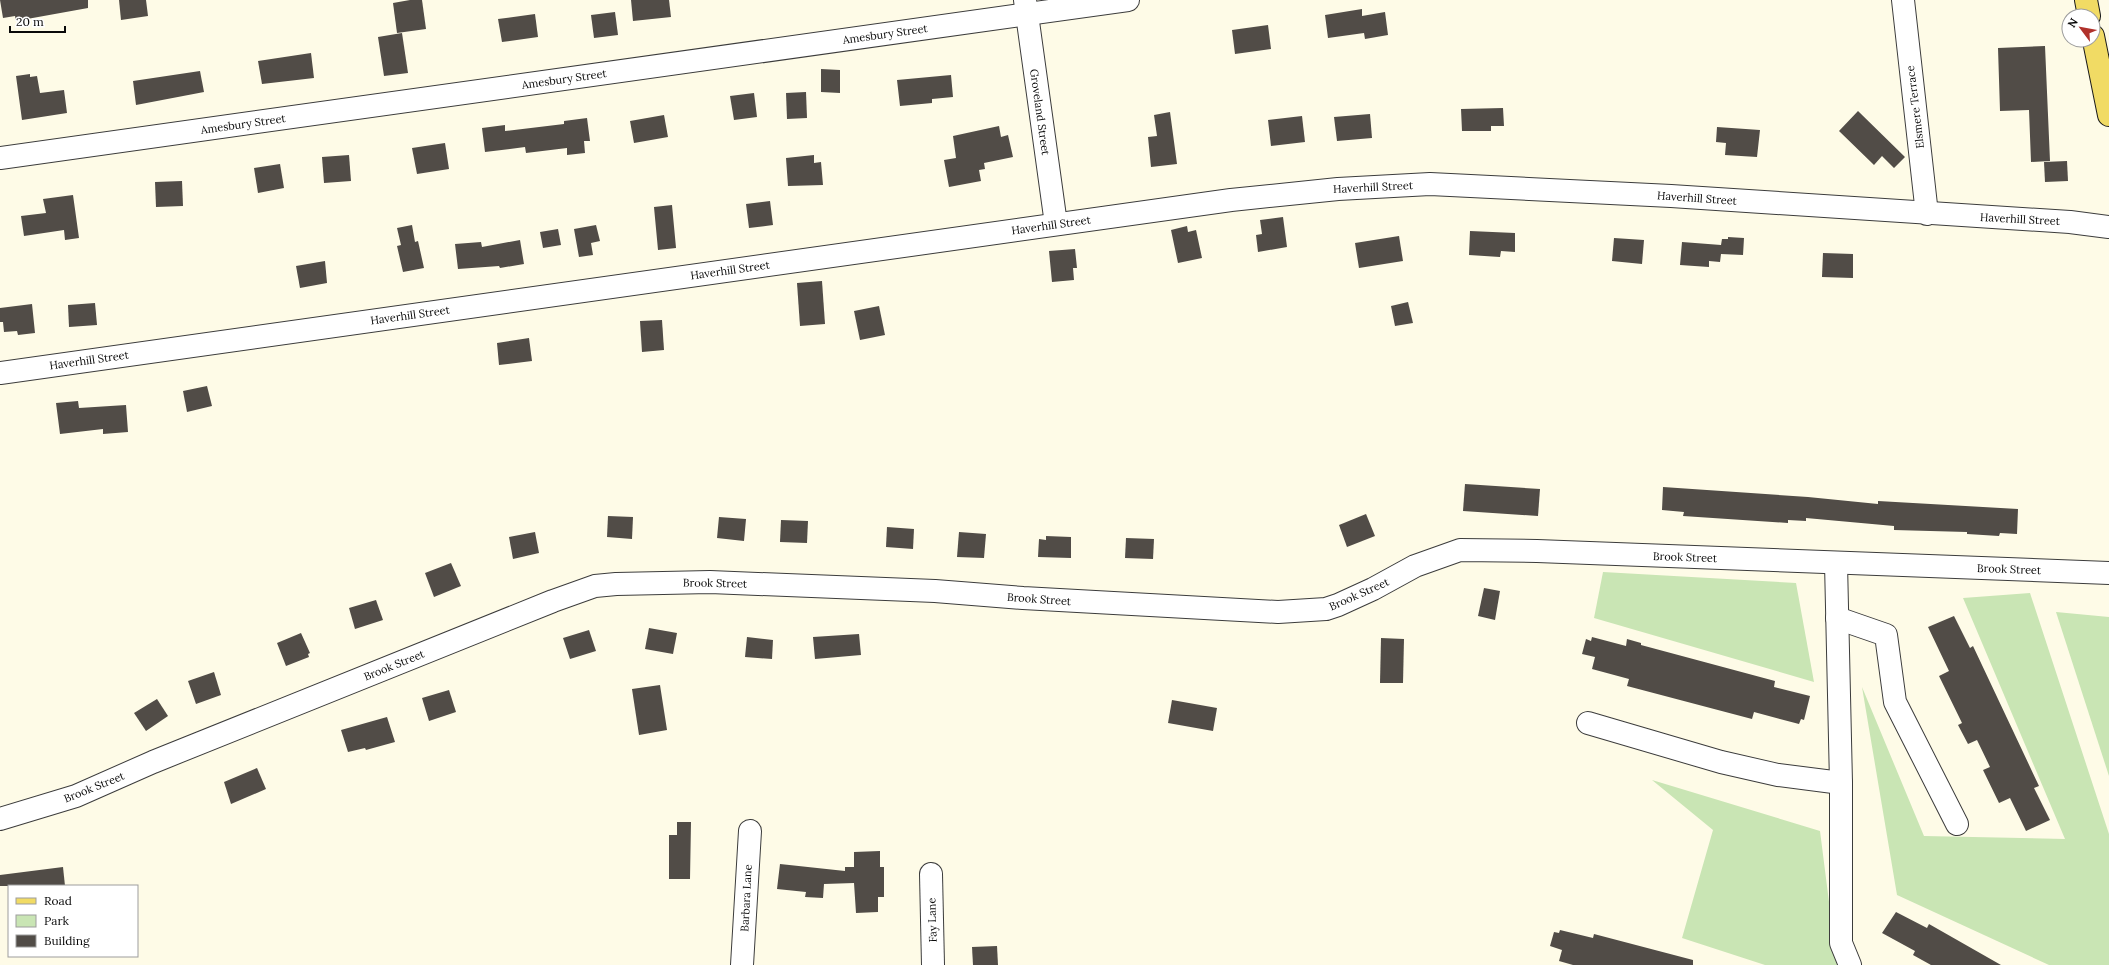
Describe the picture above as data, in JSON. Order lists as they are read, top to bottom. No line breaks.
{"streets":{"street":["Amesbury Street","Elsmere Terrace","Groveland Street","Haverhill Street","Brook Street","Barbara Lane","Fay Lane"]},"crossings":[["Amesbury Street","Groveland Street"],["Elsmere Terrace","Haverhill Street"],["Groveland Street","Haverhill Street"]],"legend":["Road","Park","Building"],"scale_bar":"20 m","north":"top left"}
